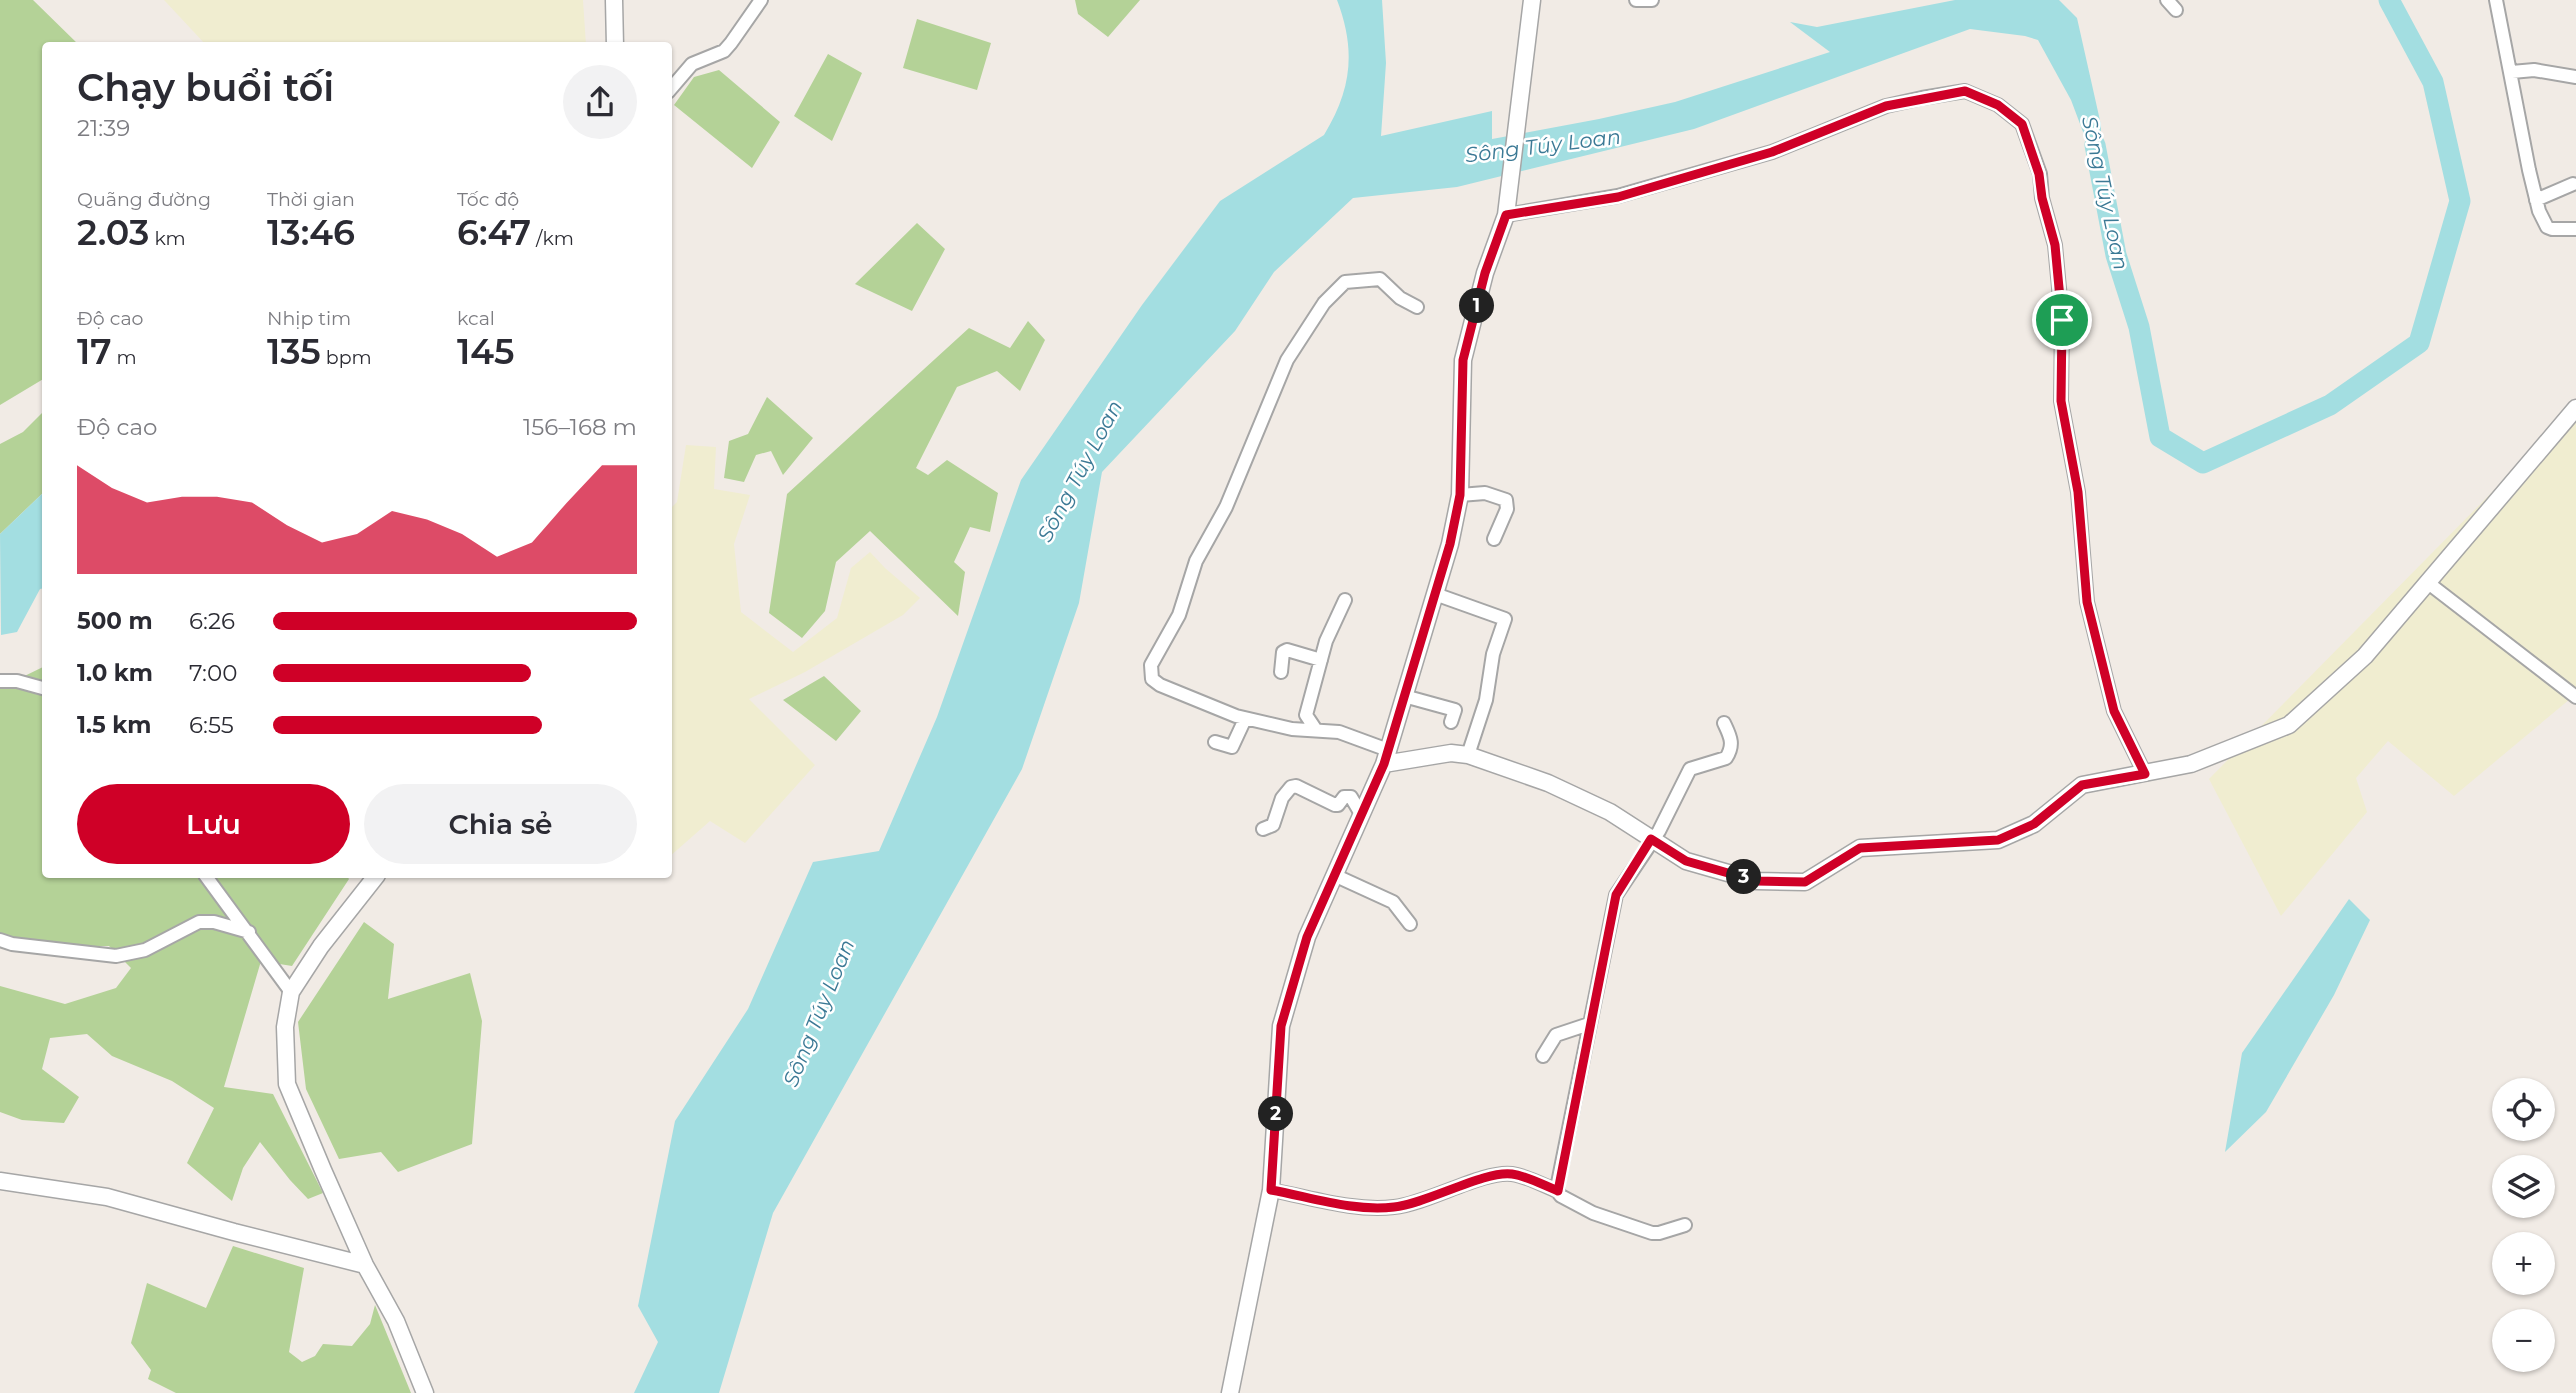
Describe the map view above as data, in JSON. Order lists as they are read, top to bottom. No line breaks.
{"water":["Sông Túy Loan"],"page":{"heading":["Chạy buổi tối","21:39"],"stats":[["Quãng đường","2.03 km"],["Thời gian","13:46"],["Tốc độ","6:47 /km"],["Độ cao","17 m"],["Nhịp tim","135 bpm"],["kcal","145"]],"pins":["1","3","2"],"chart":["Độ cao","156–168 m"],"list":[{"name":"500 m","note":"6:26"},{"name":"1.0 km","note":"7:00"},{"name":"1.5 km","note":"6:55"}],"buttons":["Lưu","Chia sẻ"],"map_buttons":["+","−"]}}
